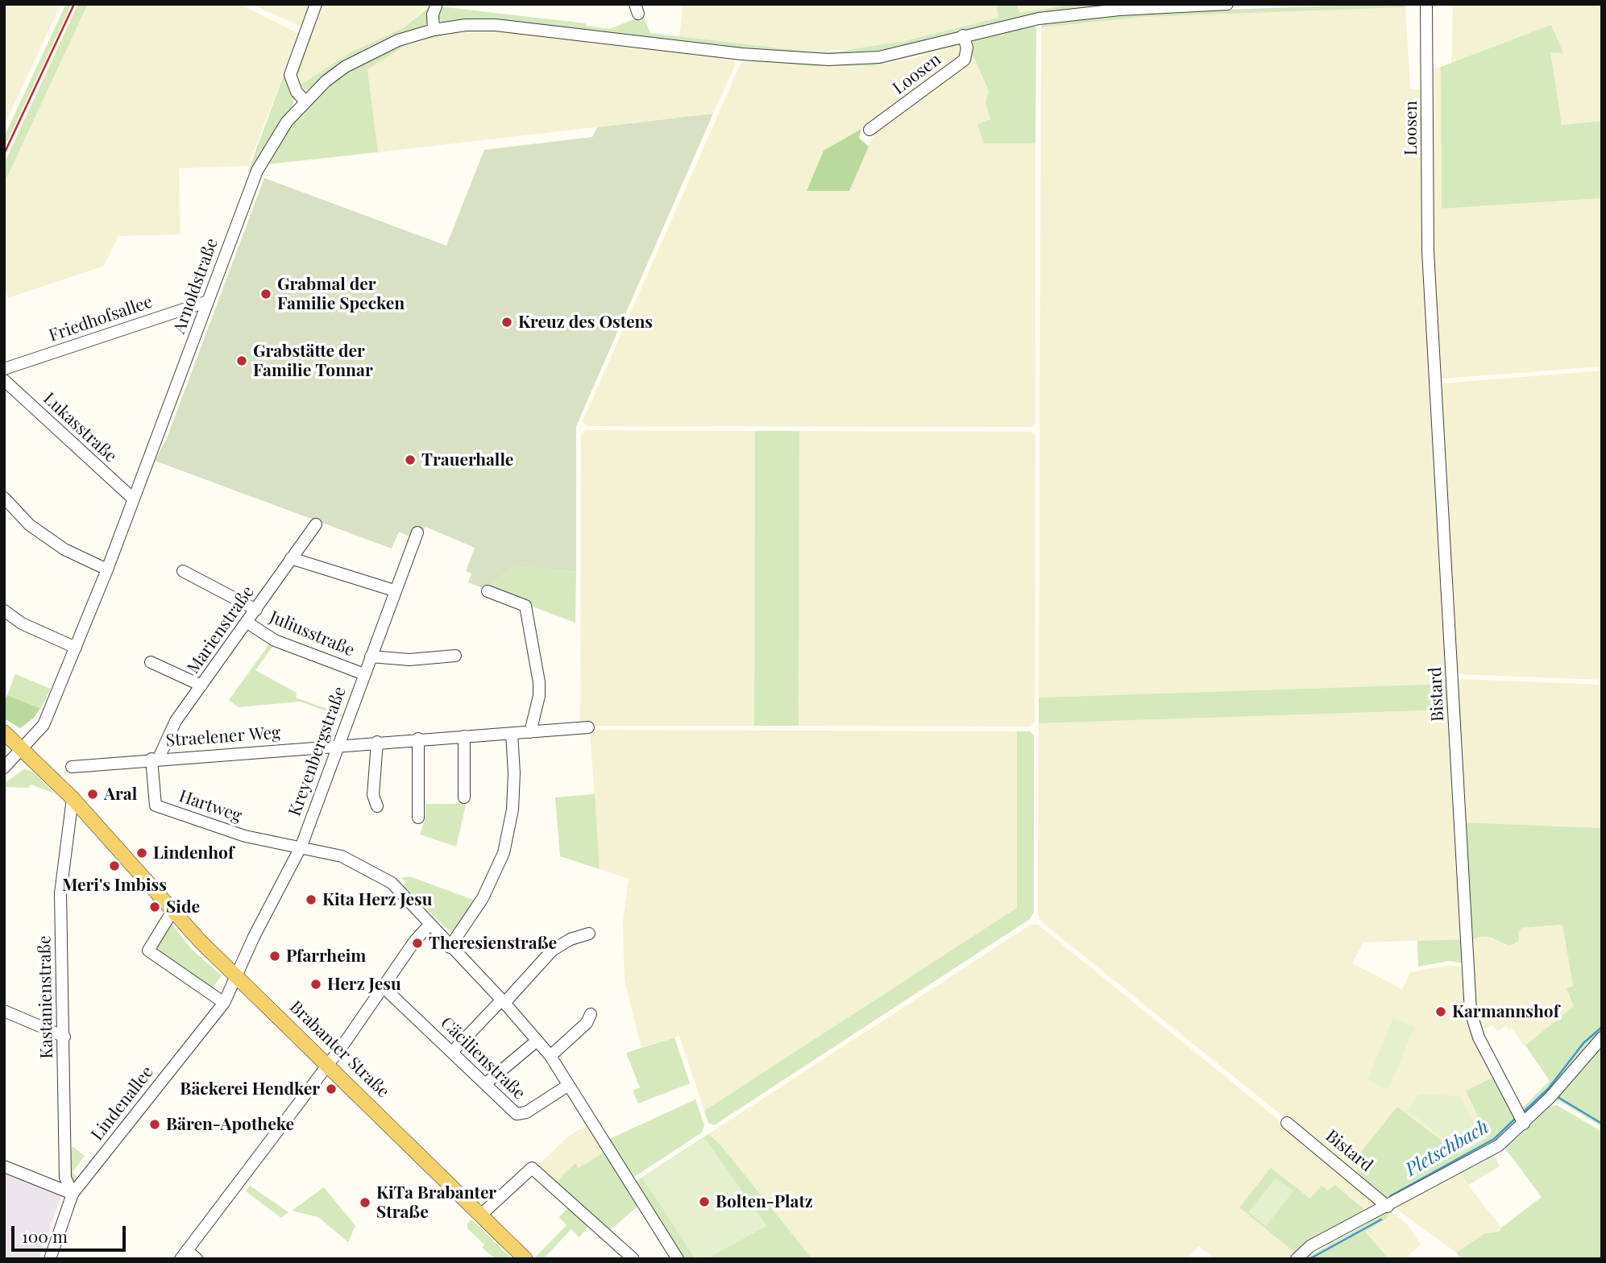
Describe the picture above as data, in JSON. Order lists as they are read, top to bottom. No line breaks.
{"streets":{"main road":["Brabanter Straße"],"street":["Loosen","Arnoldstraße","Friedhofsallee","Lukasstraße","Marienstraße","Juliusstraße","Bistard","Straelener Weg","Kreyenbergstraße","Hartweg","Kastanienstraße","Cäcilienstraße","Lindenallee"]},"crossings":[["Loosen","Arnoldstraße"],["Loosen","Bistard"],["Arnoldstraße","Friedhofsallee"],["Arnoldstraße","Lukasstraße"],["Arnoldstraße","Brabanter Straße"],["Marienstraße","Juliusstraße"],["Marienstraße","Straelener Weg"],["Marienstraße","Hartweg"],["Juliusstraße","Kreyenbergstraße"],["Straelener Weg","Kreyenbergstraße"],["Straelener Weg","Hartweg"],["Kreyenbergstraße","Hartweg"],["Kreyenbergstraße","Brabanter Straße"],["Kreyenbergstraße","Lindenallee"],["Kastanienstraße","Brabanter Straße"],["Kastanienstraße","Lindenallee"],["Brabanter Straße","Lindenallee"]],"water":["Pletschbach"],"places":["Grabmal der Familie Specken","Kreuz des Ostens","Grabstätte der Familie Tonnar","Trauerhalle","Aral","Lindenhof","Meri's Imbiss","Kita Herz Jesu","Side","Theresienstraße","Pfarrheim","Herz Jesu","Karmannshof","Bäckerei Hendker","Bären-Apotheke","Bolten-Platz","KiTa Brabanter Straße"],"scale_bar":"100 m"}
